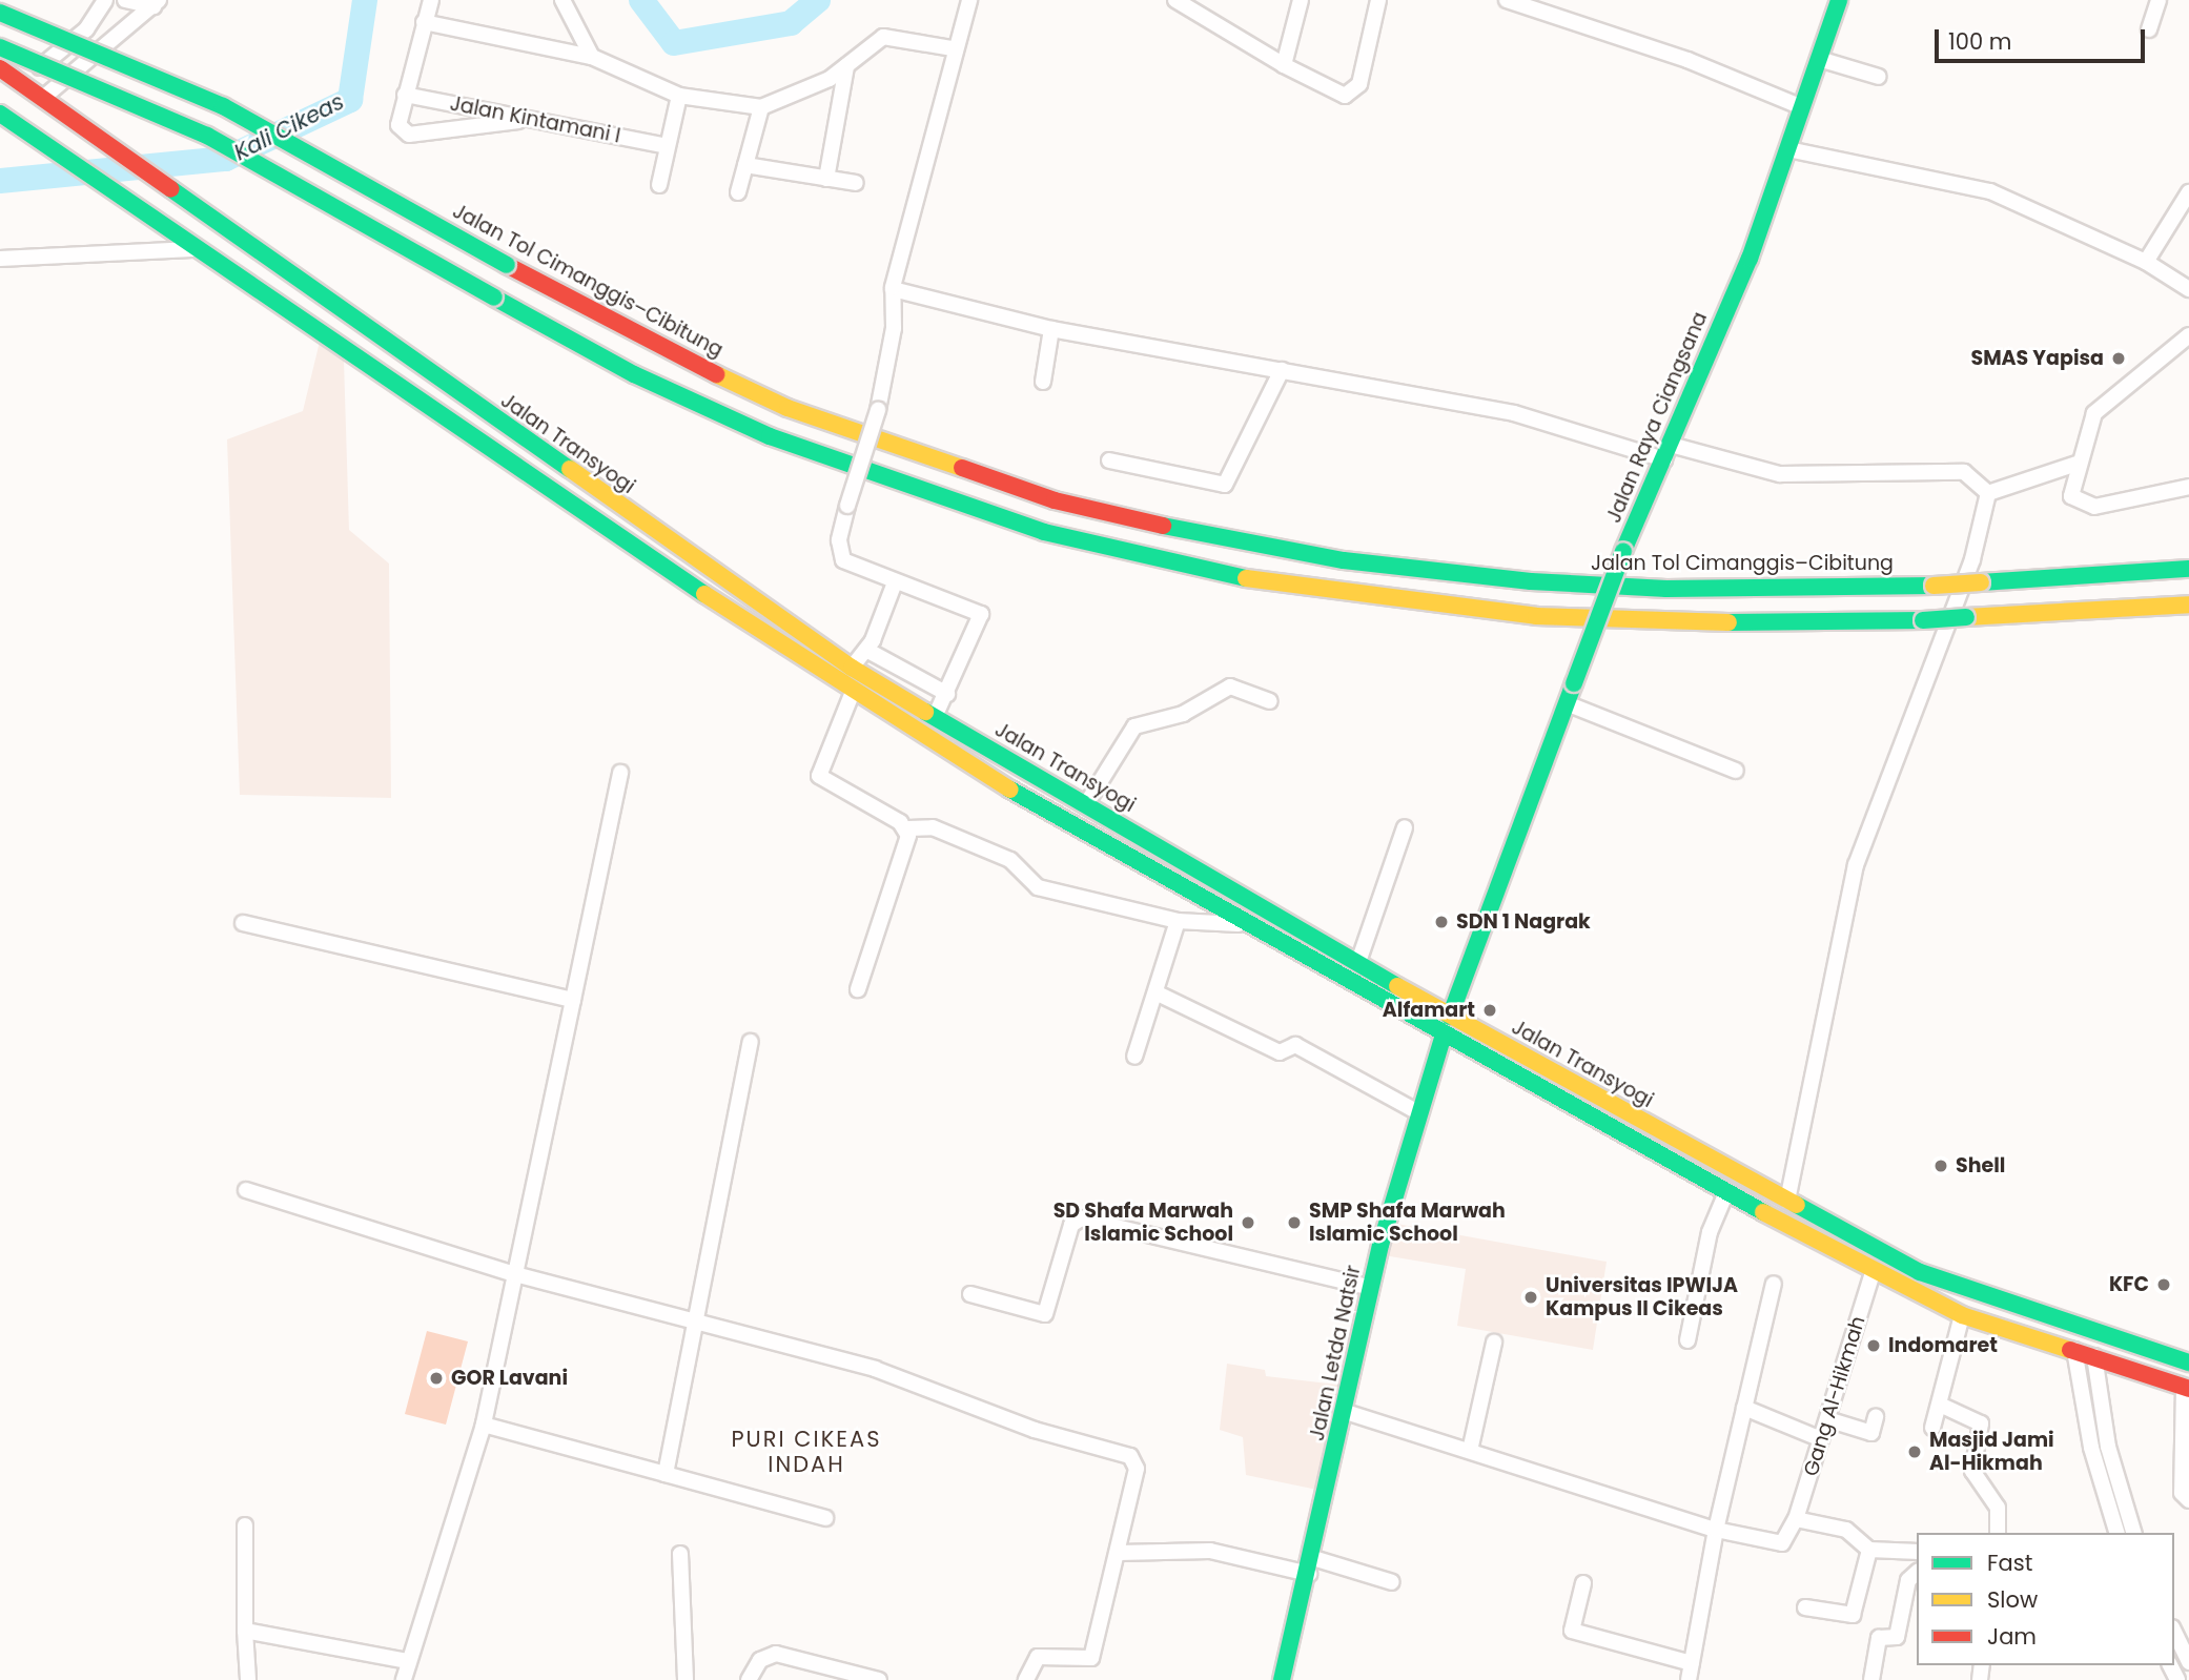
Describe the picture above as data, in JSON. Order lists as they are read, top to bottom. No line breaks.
{"streets":{"main road":["Jalan Tol Cimanggis–Cibitung","Jalan Raya Ciangsana","Jalan Transyogi","Jalan Letda Natsir"],"street":["Jalan Kintamani I","Gang Al-Hikmah"]},"crossings":[["Jalan Raya Ciangsana","Jalan Transyogi"]],"districts":["PURI CIKEAS INDAH"],"water":["Kali Cikeas"],"places":["SMAS Yapisa","SDN 1 Nagrak","Alfamart","Shell","SD Shafa Marwah Islamic School","SMP Shafa Marwah Islamic School","KFC","Universitas IPWIJA Kampus II Cikeas","Indomaret","GOR Lavani","Masjid Jami Al-Hikmah"],"legend":["Fast","Slow","Jam"],"scale_bar":"100 m"}
